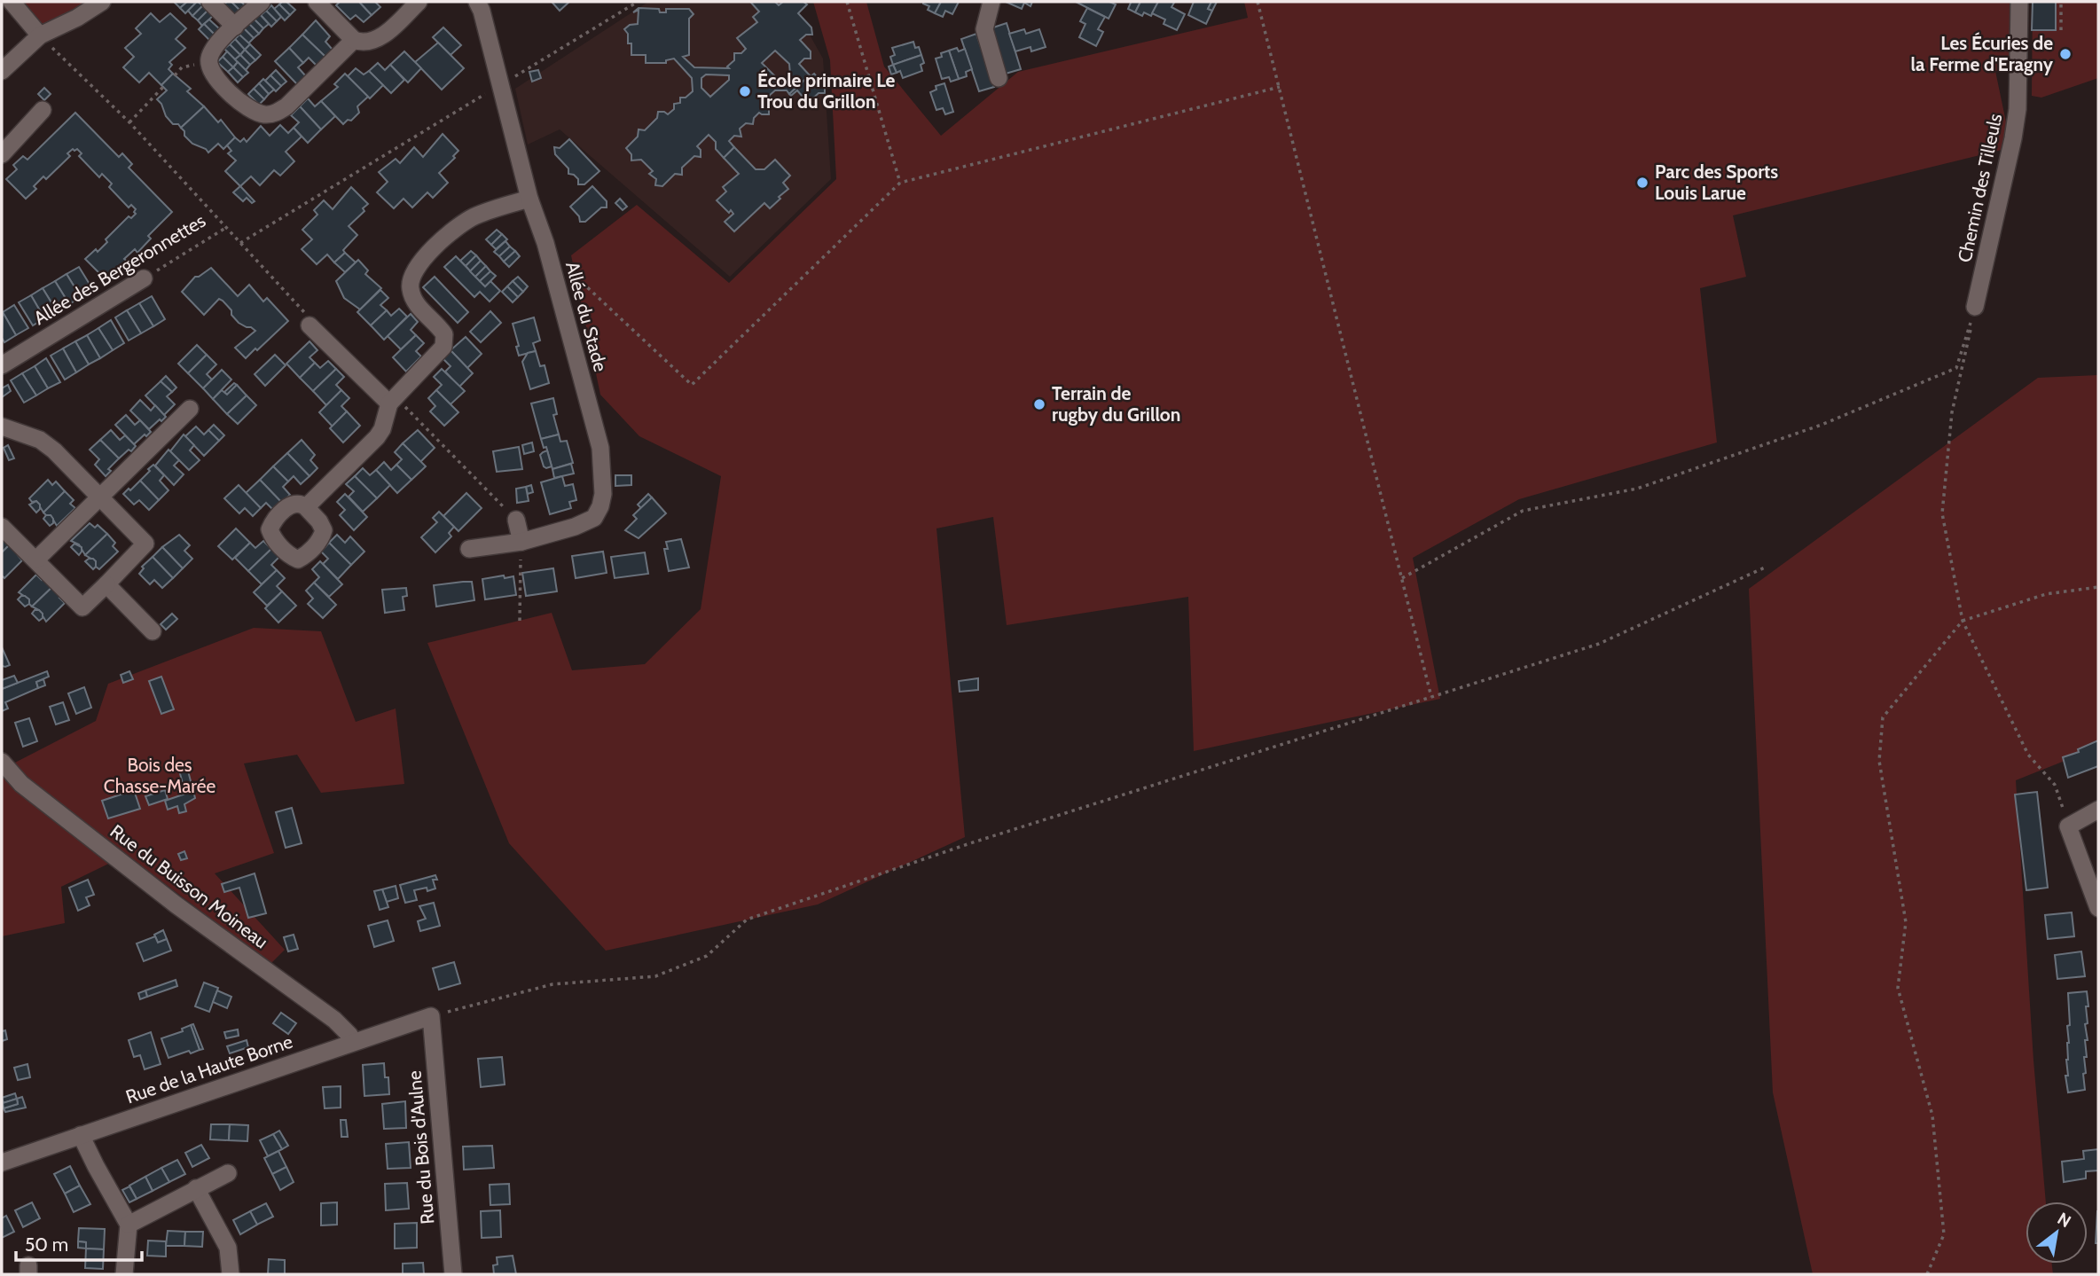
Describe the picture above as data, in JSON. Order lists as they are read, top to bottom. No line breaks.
{"streets":{"street":["Chemin des Tilleuls","Allée des Bergeronnettes","Allée du Stade","Rue du Buisson Moineau","Rue de la Haute Borne","Rue du Bois d'Aulne"]},"crossings":[["Rue du Buisson Moineau","Rue de la Haute Borne"],["Rue de la Haute Borne","Rue du Bois d'Aulne"]],"parks":["Bois des Chasse-Marée"],"places":["Les Écuries de la Ferme d'Eragny","École primaire Le Trou du Grillon","Parc des Sports Louis Larue","Terrain de rugby du Grillon"],"scale_bar":"50 m","north":"top right"}
